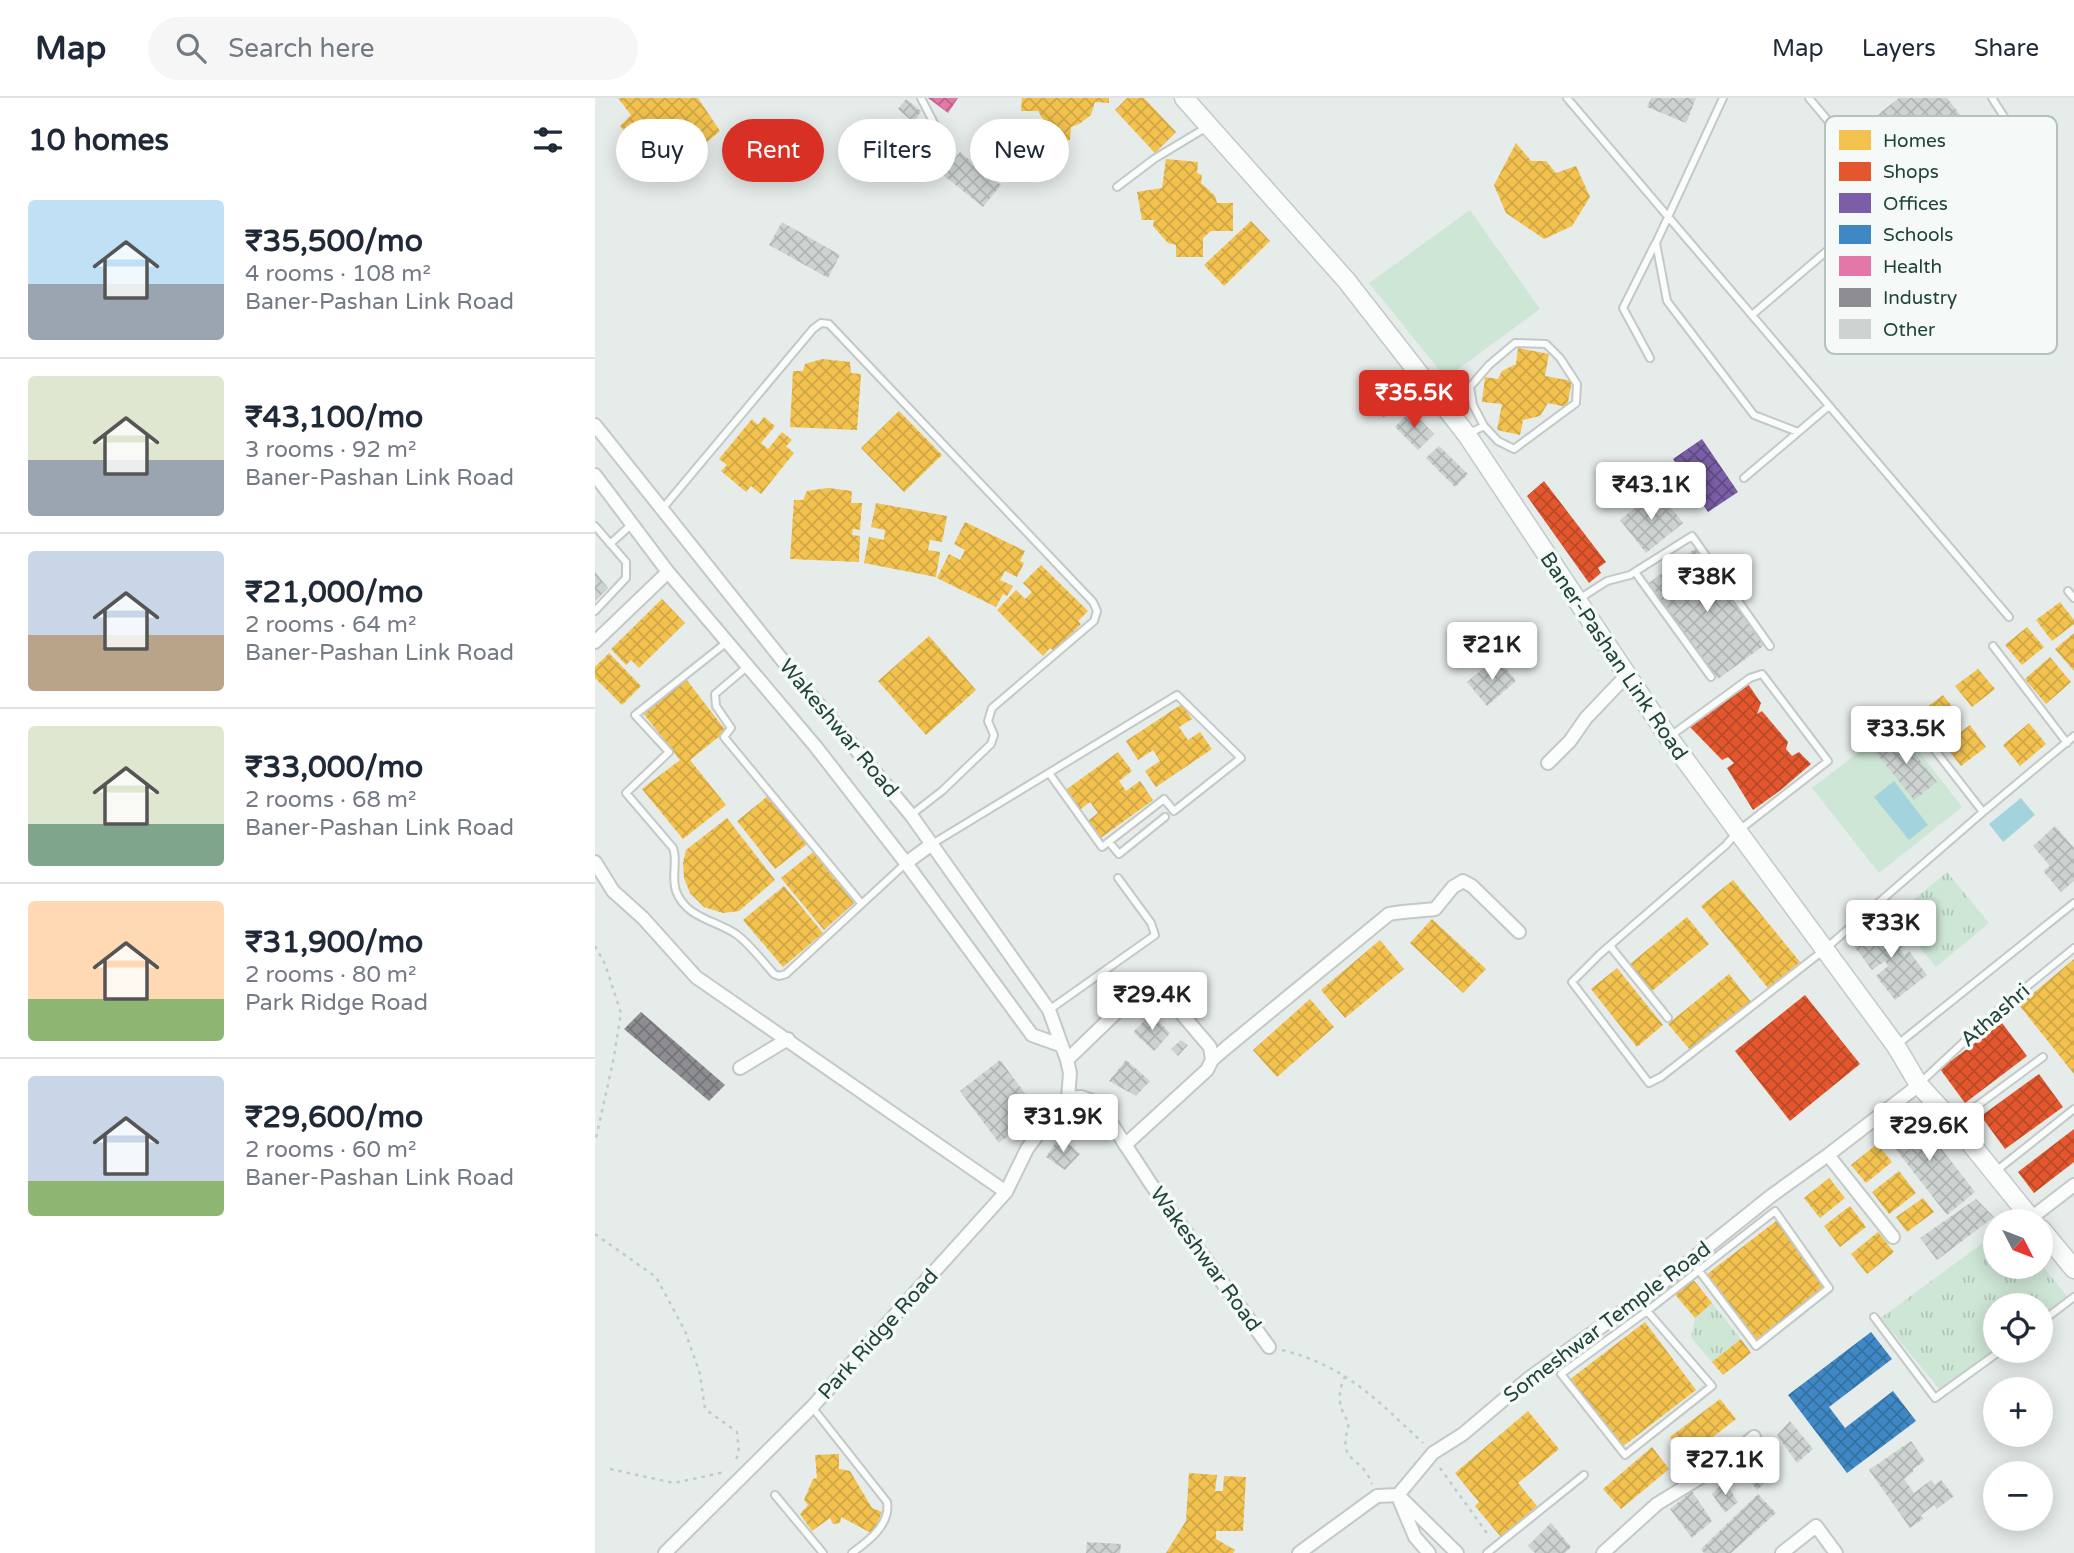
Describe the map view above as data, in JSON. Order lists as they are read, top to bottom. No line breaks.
{"streets":{"street":["Baner-Pashan Link Road","Wakeshwar Road","Someshwar Temple Road","Park Ridge Road"],"lane":["Athashri"]},"crossings":[["Baner-Pashan Link Road","Athashri"],["Baner-Pashan Link Road","Someshwar Temple Road"],["Wakeshwar Road","Park Ridge Road"],["Athashri","Someshwar Temple Road"]],"legend":["Homes","Shops","Offices","Schools","Health","Industry","Other"],"north":"bottom right","page":{"header":"Map","search":"Search here","nav":["Map","Layers","Share"],"heading":"10 homes","chip":["Buy","Rent","Filters","New"],"list":[{"name":"₹35,500/mo","note":"4 rooms · 108 m² · Baner-Pashan Link Road"},{"name":"₹43,100/mo","note":"3 rooms · 92 m² · Baner-Pashan Link Road"},{"name":"₹21,000/mo","note":"2 rooms · 64 m² · Baner-Pashan Link Road"},{"name":"₹33,000/mo","note":"2 rooms · 68 m² · Baner-Pashan Link Road"},{"name":"₹31,900/mo","note":"2 rooms · 80 m² · Park Ridge Road"},{"name":"₹29,600/mo","note":"2 rooms · 60 m² · Baner-Pashan Link Road"}],"price":["₹35.5K","₹43.1K","₹38K","₹21K","₹33.5K","₹33K","₹29.4K","₹31.9K","₹29.6K","₹27.1K"],"map_buttons":["+","−"]}}
